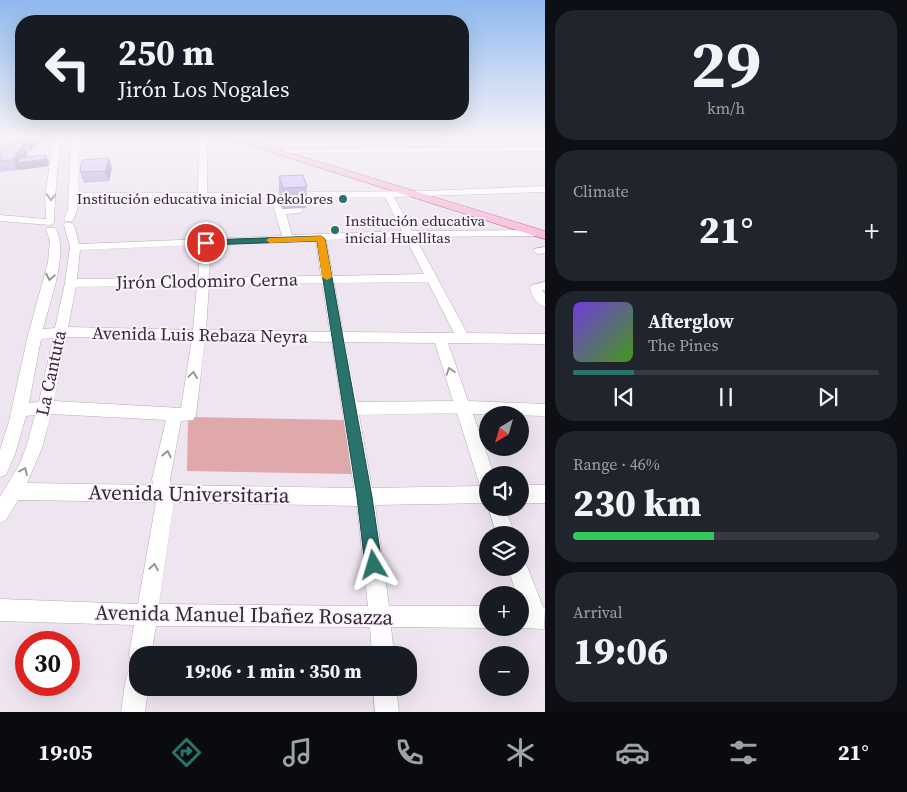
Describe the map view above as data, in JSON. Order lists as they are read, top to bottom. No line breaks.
{"streets":{"street":["Jirón Clodomiro Cerna","Avenida Luis Rebaza Neyra","La Cantuta","Avenida Universitaria","Avenida Manuel Ibañez Rosazza"]},"crossings":[["Jirón Clodomiro Cerna","La Cantuta"],["Avenida Luis Rebaza Neyra","La Cantuta"],["La Cantuta","Avenida Universitaria"]],"places":["Institución educativa inicial Dekolores","Institución educativa inicial Huellitas"],"north":"bottom left","page":{"tile":[["29","km/h"],"Climate",["Range · 46%","230 km"],["Arrival","19:06"]],"turn":["250 m","Jirón Los Nogales"],"heat":["−","21°","+"],"song":["Afterglow","The Pines"],"map_buttons":["+","−"],"limit":"30","trip":"19:06 · 1 min · 350 m","tabs":["19:05","21°"]}}
